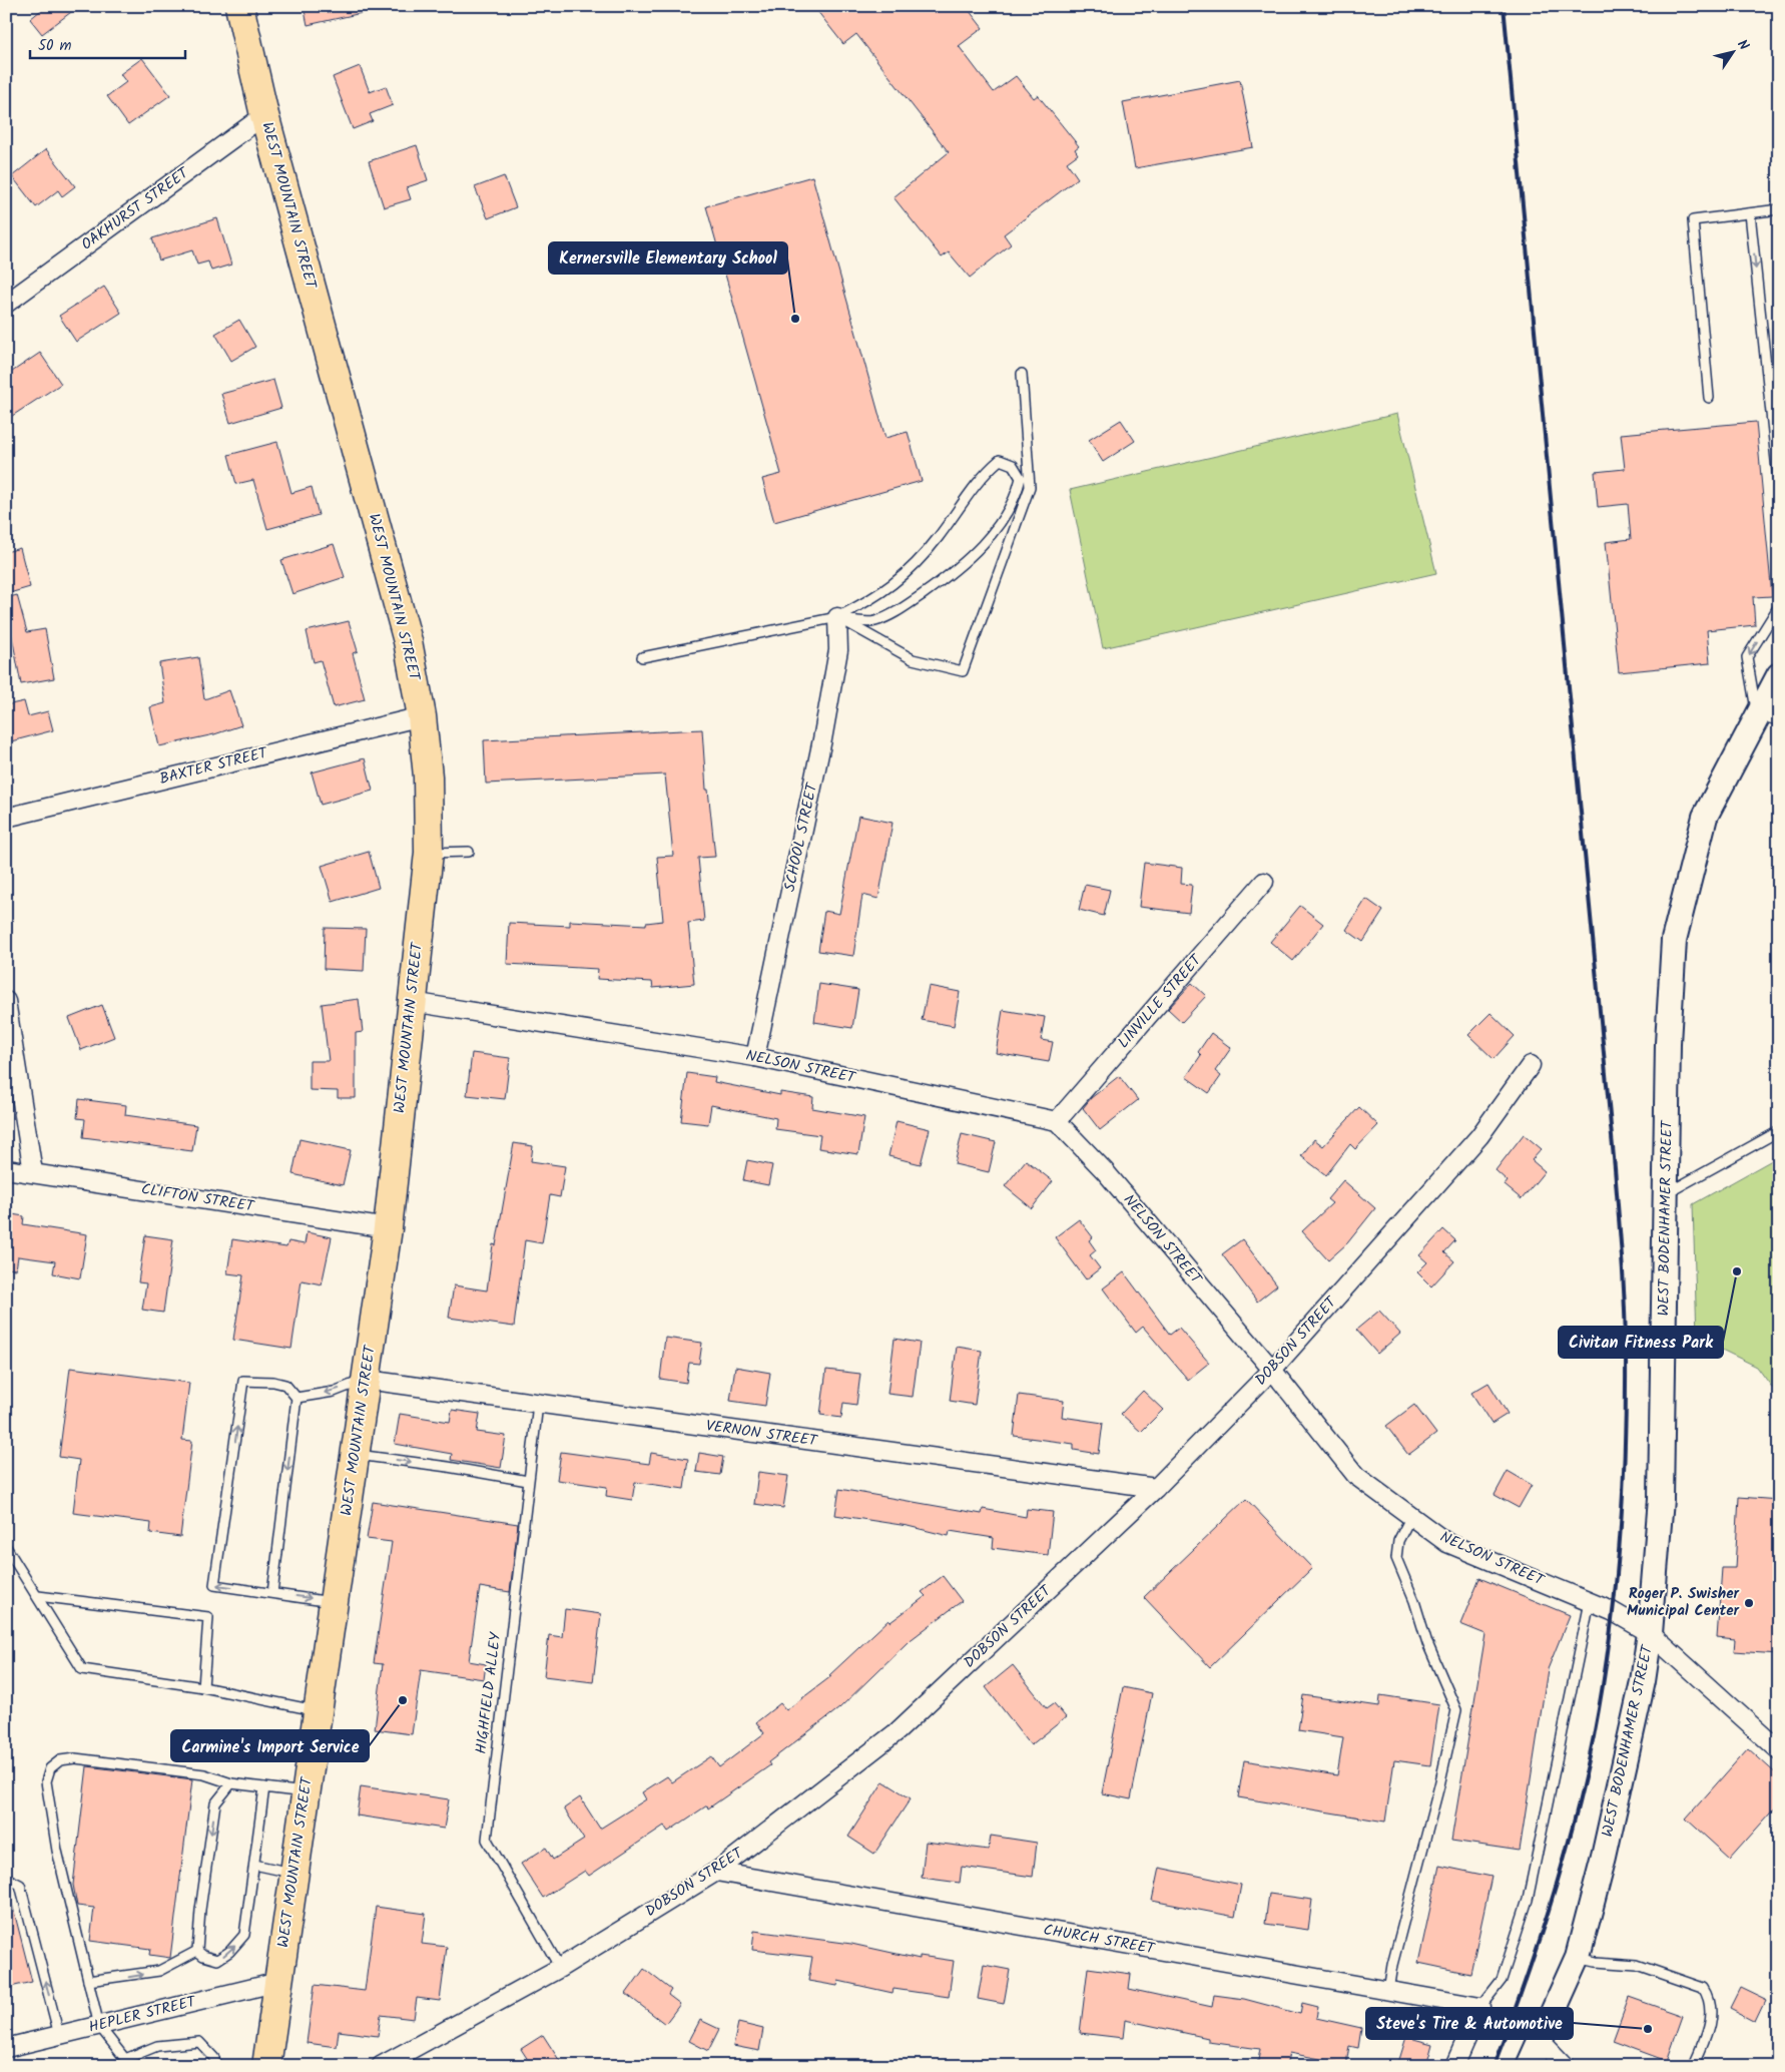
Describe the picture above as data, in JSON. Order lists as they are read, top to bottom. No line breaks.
{"streets":{"main road":["WEST MOUNTAIN STREET","WEST BODENHAMER STREET"],"street":["OAKHURST STREET","BAXTER STREET","SCHOOL STREET","LINVILLE STREET","NELSON STREET","CLIFTON STREET","DOBSON STREET","VERNON STREET","CHURCH STREET","HEPLER STREET"],"lane":["HIGHFIELD ALLEY"]},"crossings":[["WEST MOUNTAIN STREET","OAKHURST STREET"],["WEST MOUNTAIN STREET","BAXTER STREET"],["WEST MOUNTAIN STREET","NELSON STREET"],["WEST MOUNTAIN STREET","CLIFTON STREET"],["WEST MOUNTAIN STREET","VERNON STREET"],["WEST MOUNTAIN STREET","HEPLER STREET"],["SCHOOL STREET","NELSON STREET"],["LINVILLE STREET","NELSON STREET"],["NELSON STREET","WEST BODENHAMER STREET"],["NELSON STREET","DOBSON STREET"],["DOBSON STREET","VERNON STREET"],["DOBSON STREET","HIGHFIELD ALLEY"],["DOBSON STREET","CHURCH STREET"],["VERNON STREET","HIGHFIELD ALLEY"]],"places":["Kernersville Elementary School","Civitan Fitness Park","Roger P. Swisher Municipal Center","Carmine's Import Service","Steve's Tire & Automotive"],"scale_bar":"50 m","north":"top right"}
